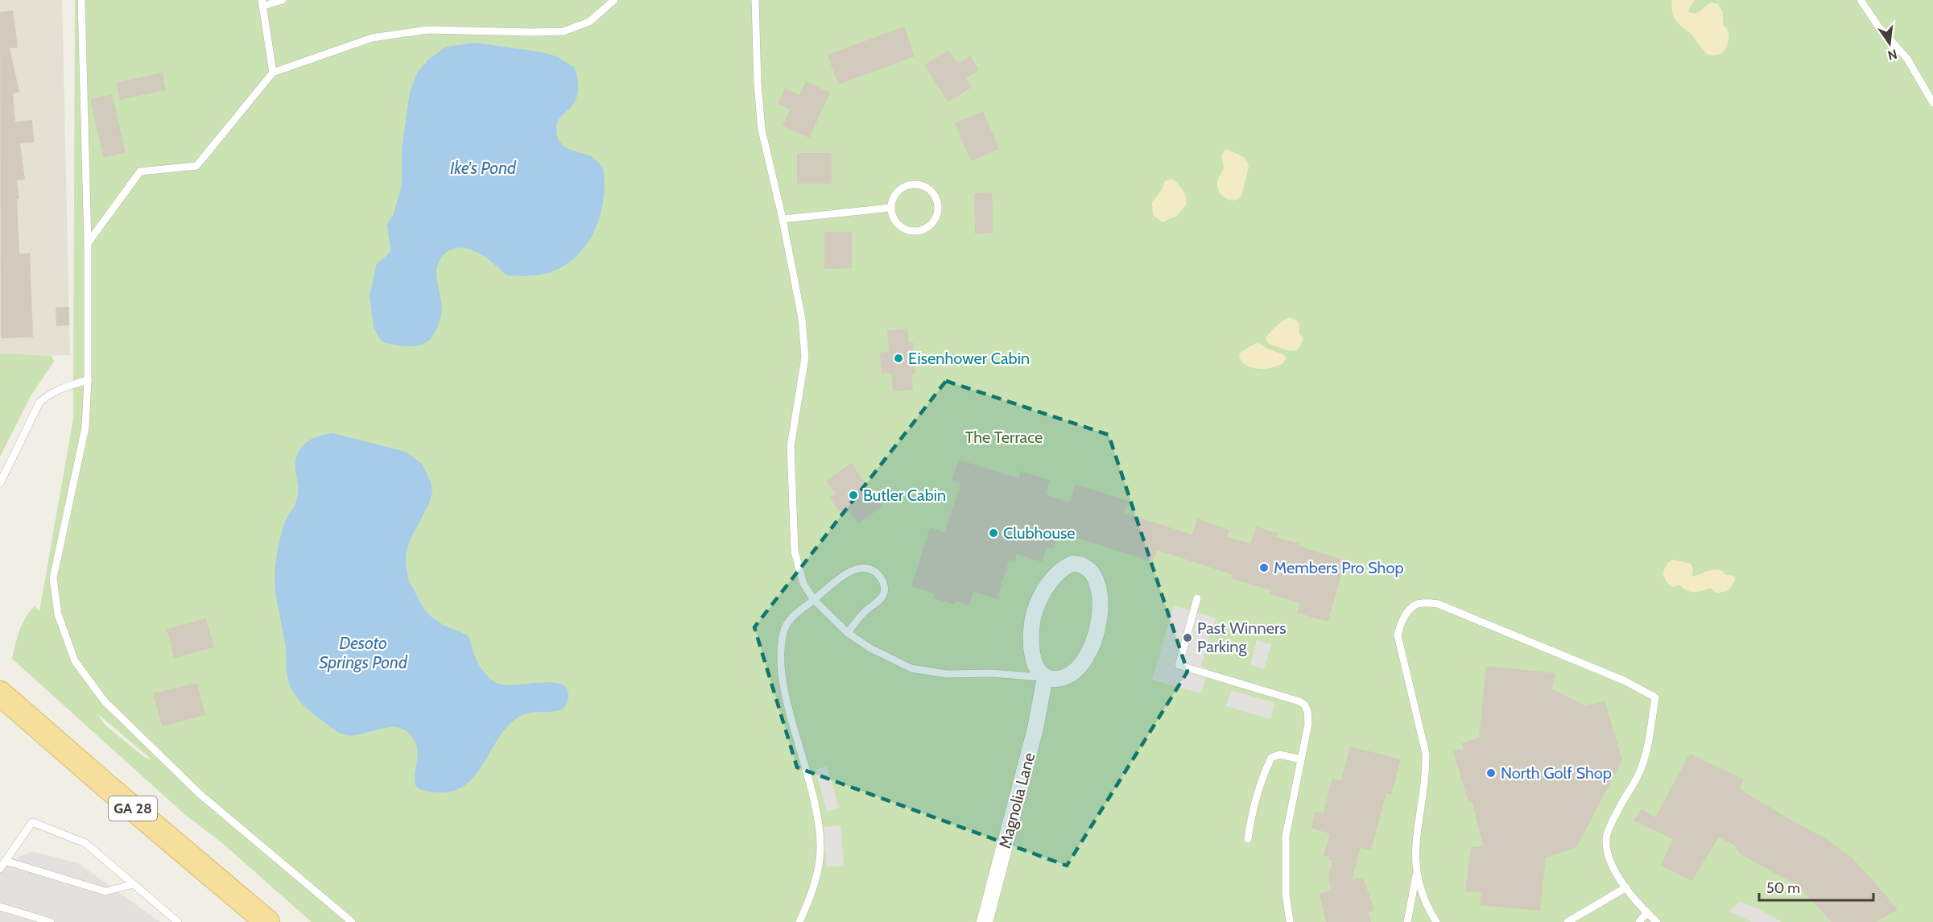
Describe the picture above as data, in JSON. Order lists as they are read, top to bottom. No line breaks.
{"streets":{"main road":["GA 28"],"street":["Magnolia Lane"]},"water":["Ike's Pond","Desoto Springs Pond"],"parks":["The Terrace"],"places":["Eisenhower Cabin","Butler Cabin","Clubhouse","Members Pro Shop","Past Winners Parking","North Golf Shop"],"scale_bar":"50 m","north":"bottom"}
